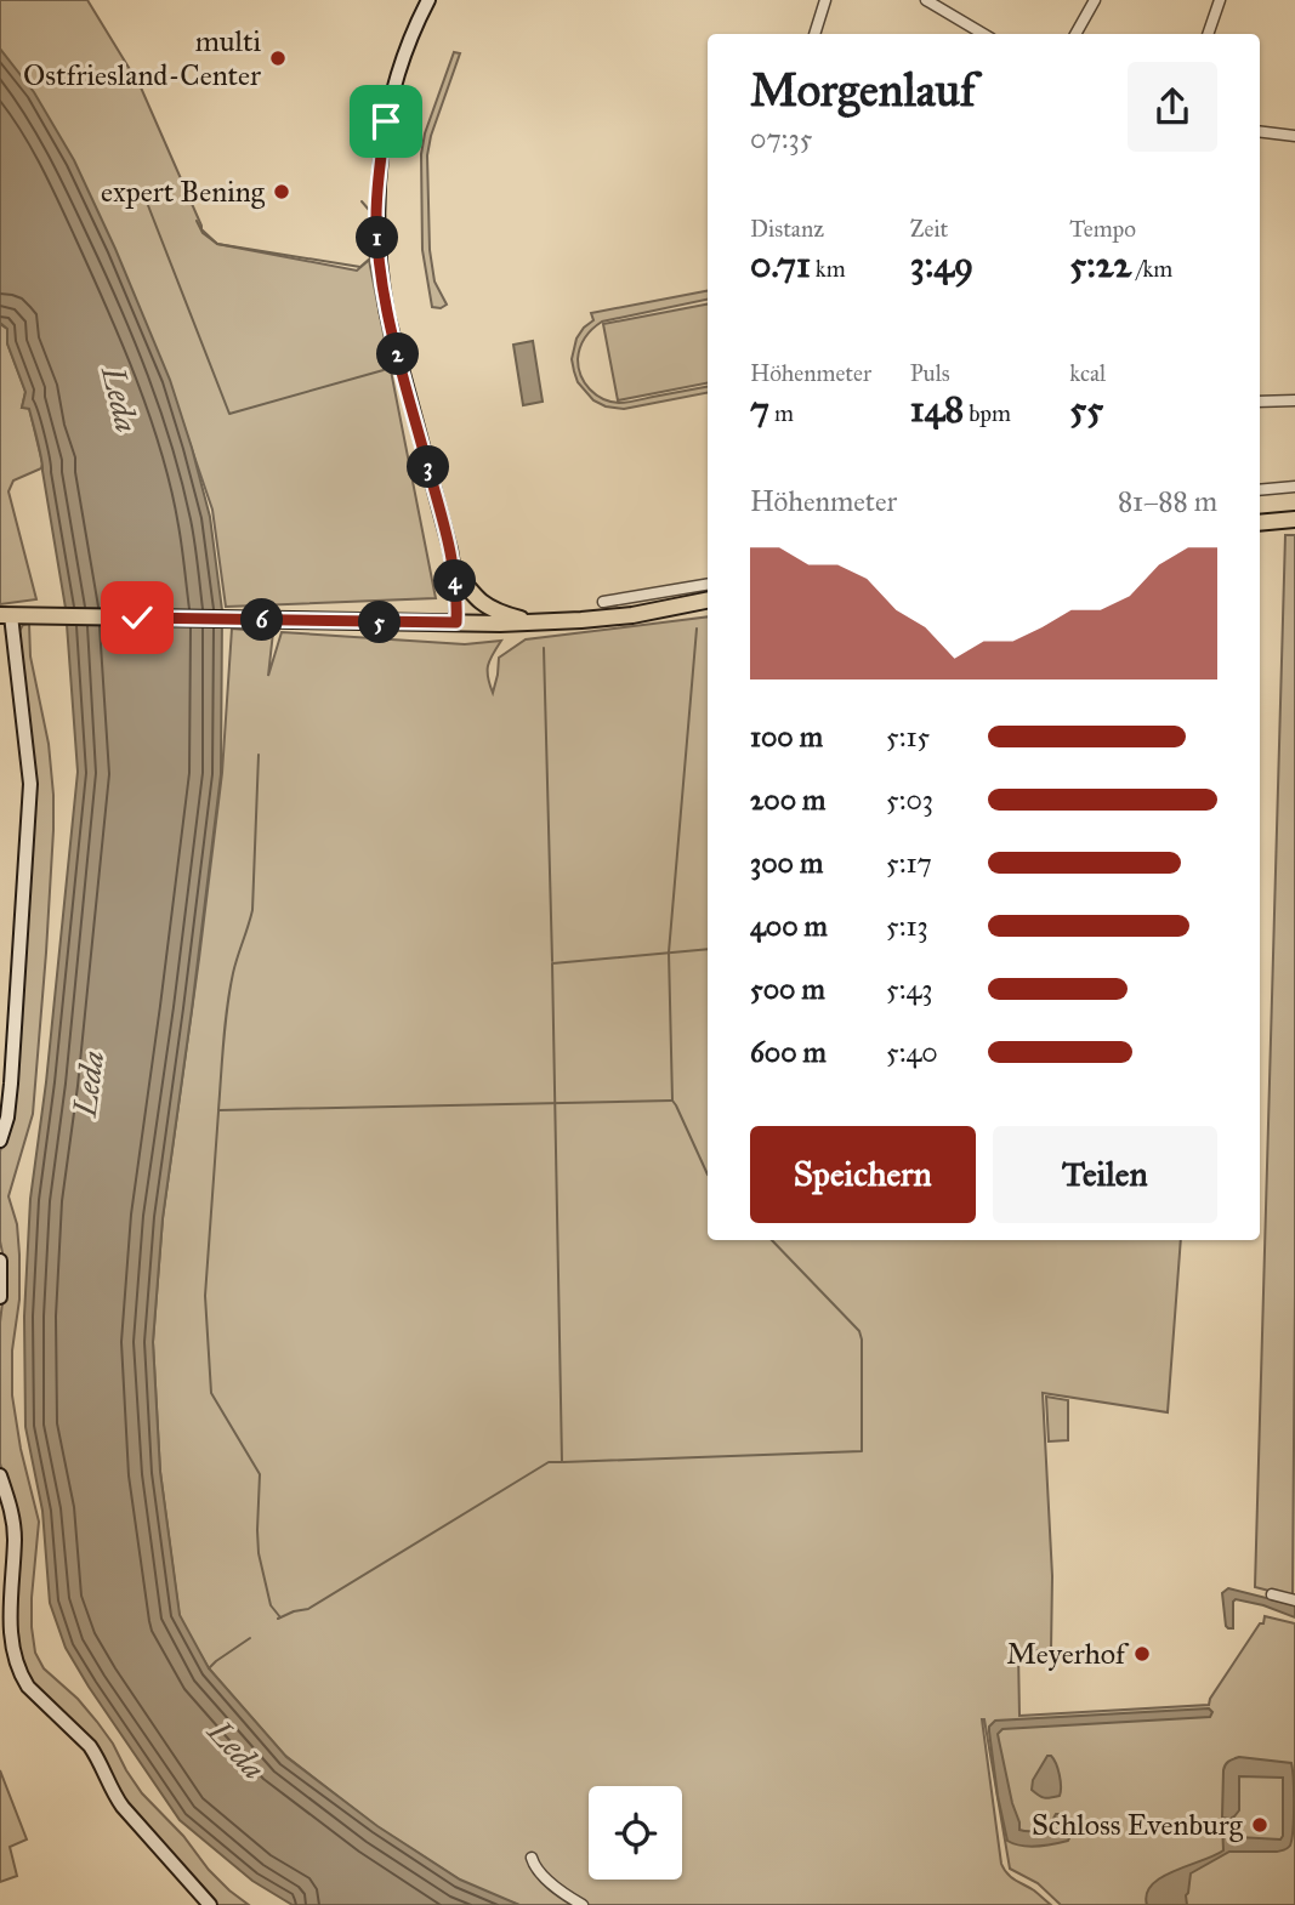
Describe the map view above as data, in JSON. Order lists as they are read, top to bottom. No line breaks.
{"water":["Leda"],"places":["multi Ostfriesland-Center","expert Bening","Meyerhof","Schloss Evenburg"],"page":{"heading":["Morgenlauf","07:35"],"stats":[["Distanz","0.71 km"],["Zeit","3:49"],["Tempo","5:22 /km"],["Höhenmeter","7 m"],["Puls","148 bpm"],["kcal","55"]],"pins":["1","2","3","4","6","5"],"chart":["Höhenmeter","81–88 m"],"list":[{"name":"100 m","note":"5:15"},{"name":"200 m","note":"5:03"},{"name":"300 m","note":"5:17"},{"name":"400 m","note":"5:13"},{"name":"500 m","note":"5:43"},{"name":"600 m","note":"5:40"}],"buttons":["Speichern","Teilen"]}}
